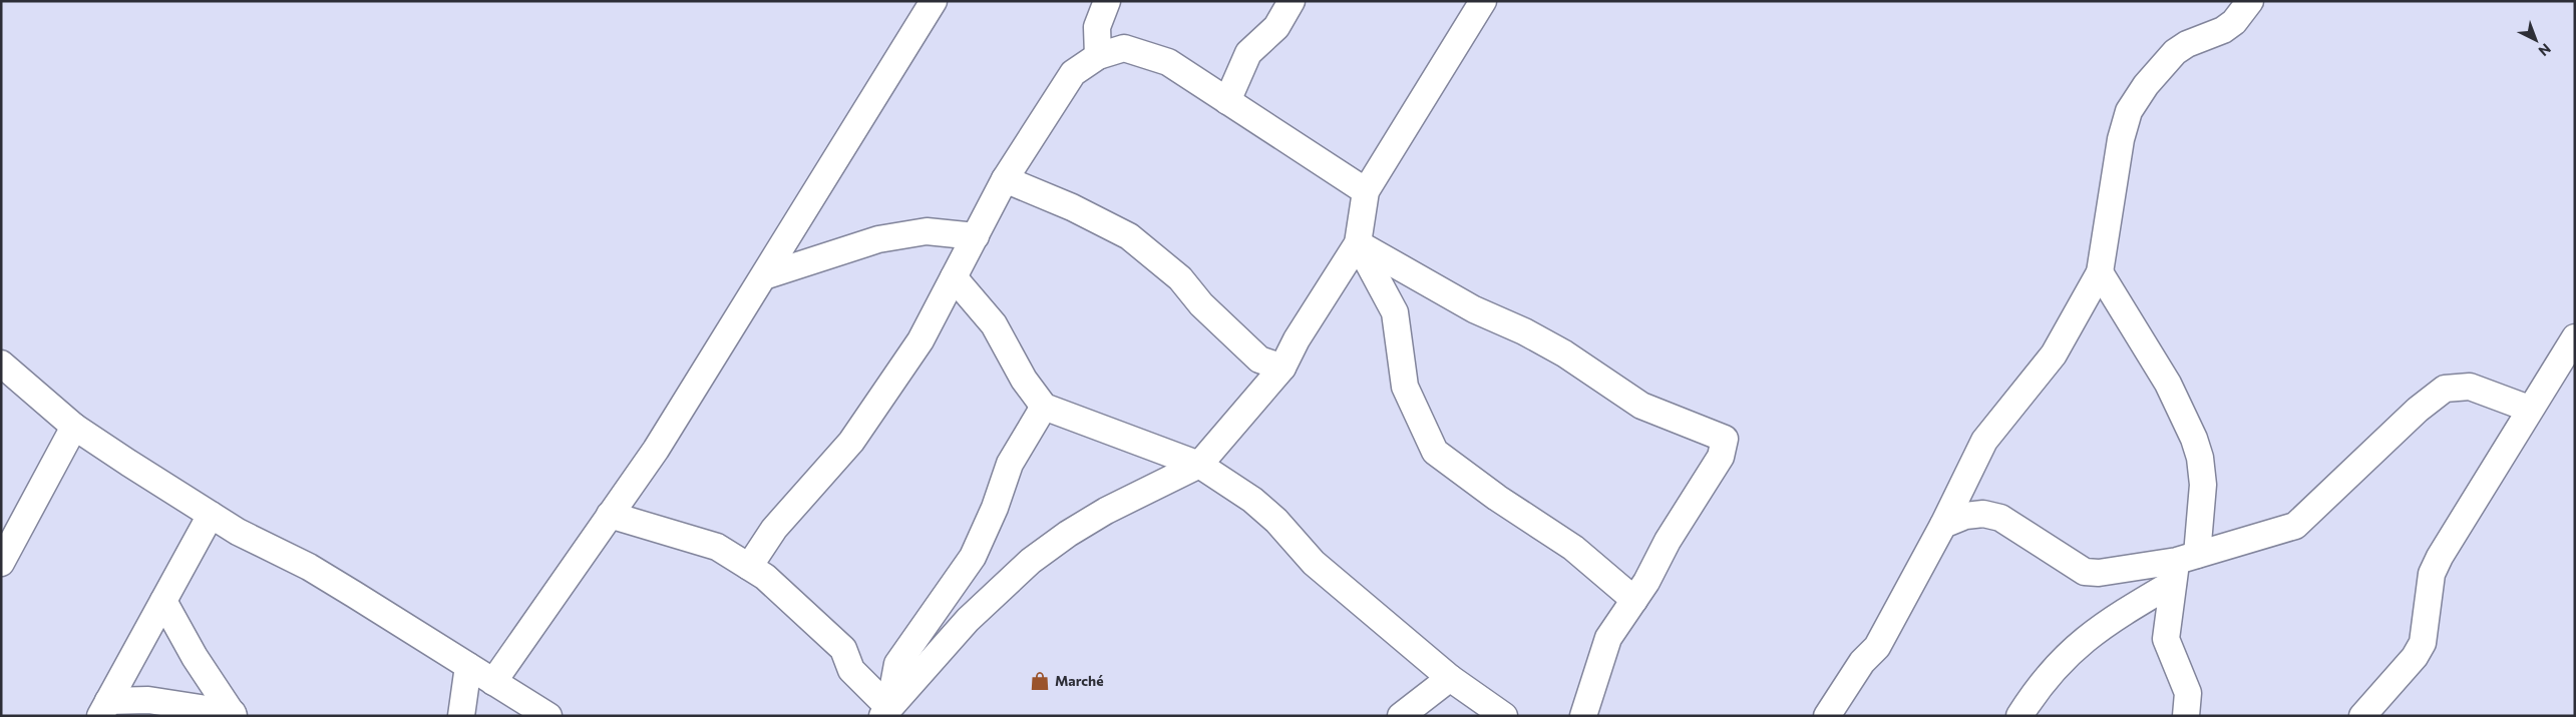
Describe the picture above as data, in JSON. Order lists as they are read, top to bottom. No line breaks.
{"places":{"shop":["Marché"]},"north":"bottom right"}
